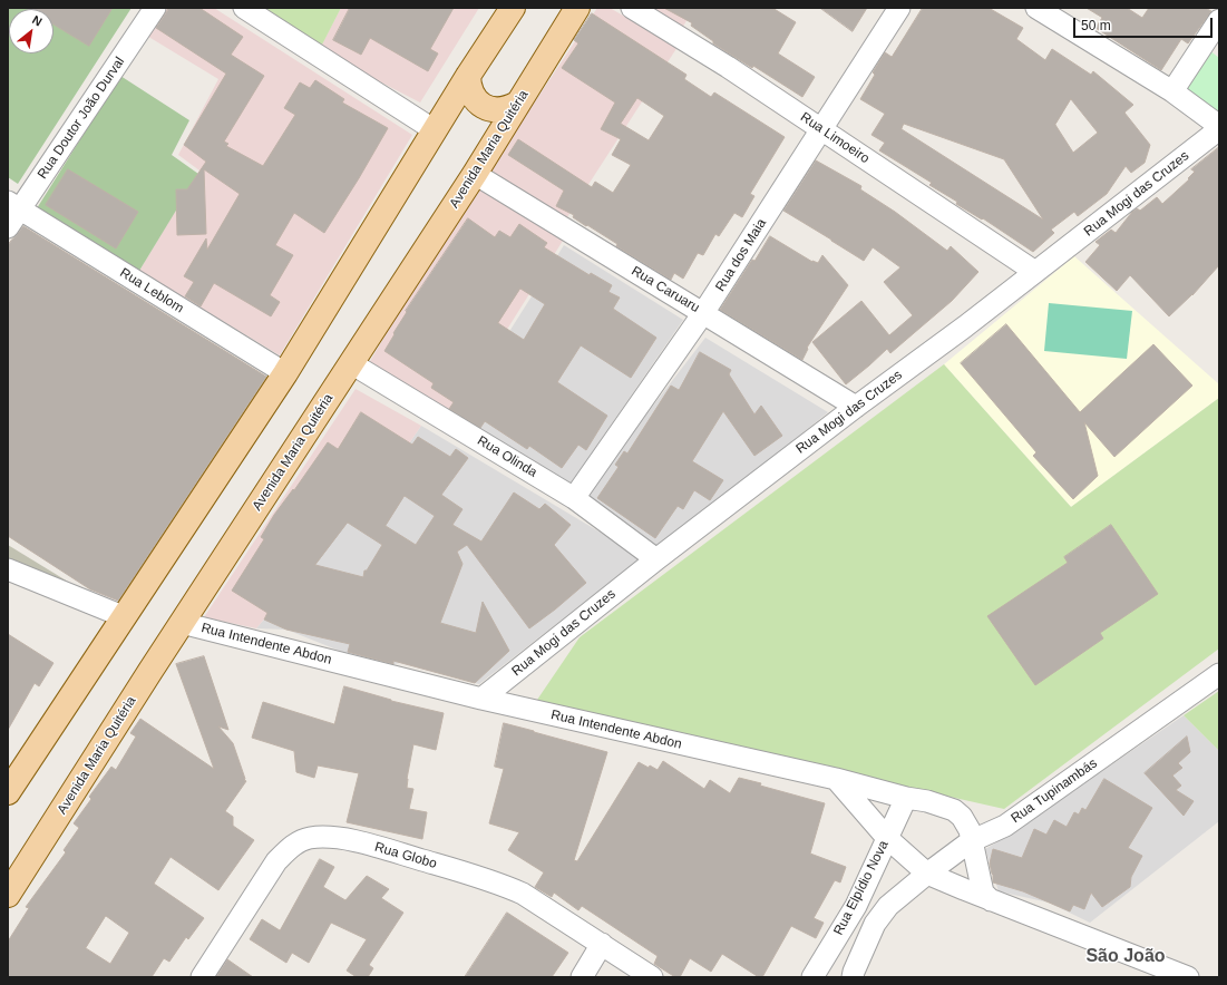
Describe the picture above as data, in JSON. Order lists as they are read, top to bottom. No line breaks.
{"streets":{"main road":["Avenida Maria Quitéria"],"street":["Rua Doutor João Durval","Rua Limoeiro","Rua Mogi das Cruzes","Rua dos Maia","Rua Caruaru","Rua Leblom","Rua Olinda","Rua Intendente Abdon","Rua Tupinambás","Rua Globo","Rua Elpídio Nova"]},"crossings":[["Rua Doutor João Durval","Rua Leblom"],["Rua Limoeiro","Rua Mogi das Cruzes"],["Rua Limoeiro","Rua dos Maia"],["Avenida Maria Quitéria","Rua Caruaru"],["Avenida Maria Quitéria","Rua Olinda"],["Avenida Maria Quitéria","Rua Intendente Abdon"],["Rua Mogi das Cruzes","Rua Caruaru"],["Rua Mogi das Cruzes","Rua Olinda"],["Rua Mogi das Cruzes","Rua Intendente Abdon"],["Rua dos Maia","Rua Caruaru"],["Rua dos Maia","Rua Olinda"],["Rua Intendente Abdon","Rua Tupinambás"],["Rua Intendente Abdon","Rua Elpídio Nova"],["Rua Tupinambás","Rua Elpídio Nova"]],"districts":["São João"],"scale_bar":"50 m","north":"top right"}
